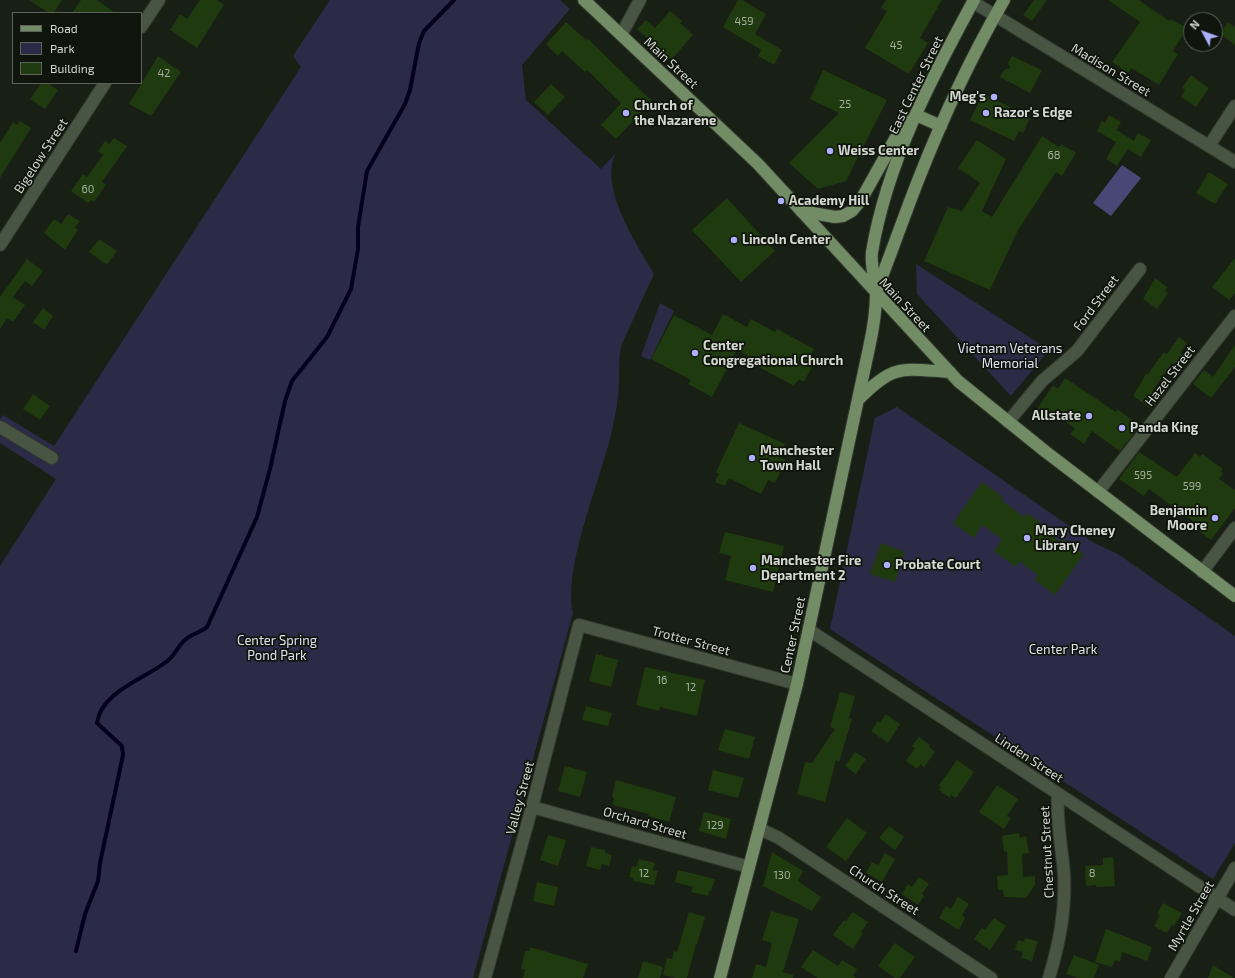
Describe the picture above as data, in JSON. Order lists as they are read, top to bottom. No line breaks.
{"streets":{"main road":["Main Street","East Center Street","Center Street"],"street":["Madison Street","Bigelow Street","Ford Street","Hazel Street","Trotter Street","Linden Street","Valley Street","Orchard Street","Chestnut Street","Church Street","Myrtle Street"]},"crossings":[["Main Street","East Center Street"],["Main Street","Ford Street"],["Main Street","Hazel Street"],["Main Street","Center Street"],["Madison Street","East Center Street"],["East Center Street","Center Street"],["Center Street","Trotter Street"],["Center Street","Linden Street"],["Center Street","Orchard Street"],["Center Street","Church Street"],["Trotter Street","Valley Street"],["Linden Street","Chestnut Street"],["Linden Street","Myrtle Street"],["Valley Street","Orchard Street"]],"parks":["Vietnam Veterans Memorial","Center Spring Pond Park","Center Park"],"places":["Meg's","Church of the Nazarene","Razor's Edge","Weiss Center","Academy Hill","Lincoln Center","Center Congregational Church","Allstate","Panda King","Manchester Town Hall","Benjamin Moore","Mary Cheney Library","Probate Court","Manchester Fire Department 2"],"house_numbers":["459","45","42","25","68","60","595","599","16","12","129","12","8","130"],"legend":["Road","Park","Building"],"north":"top left"}
